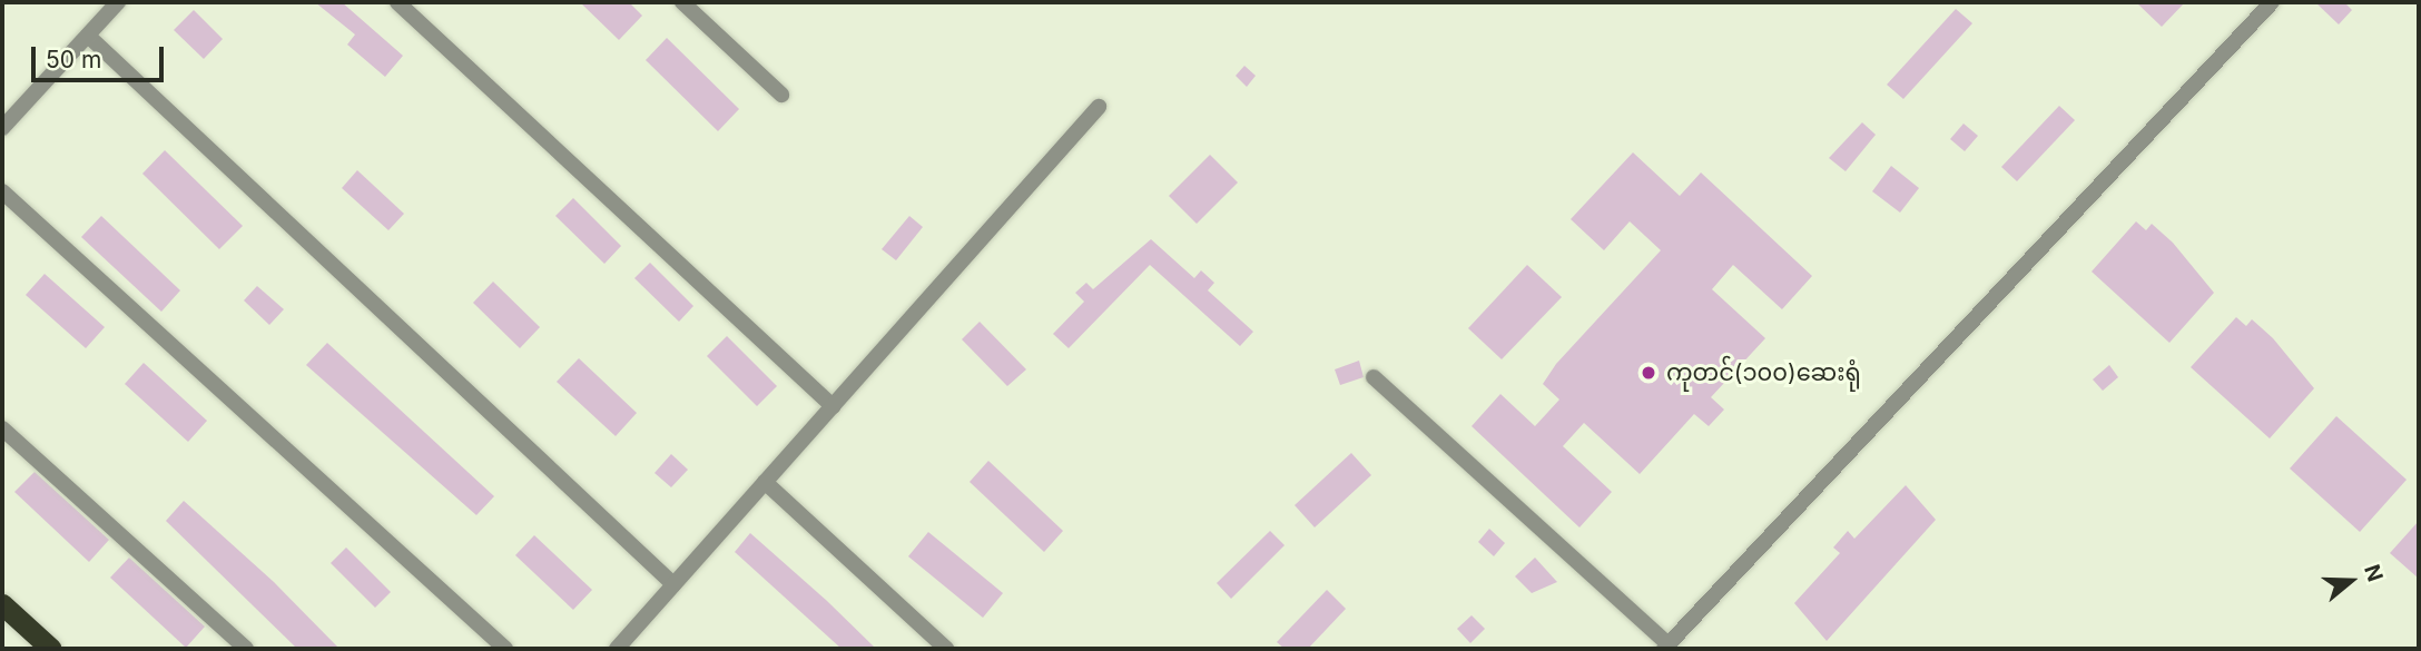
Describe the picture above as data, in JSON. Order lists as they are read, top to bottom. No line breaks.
{"places":["ကုတင်(၁၀၀)ဆေးရုံ"],"scale_bar":"50 m","north":"right"}
